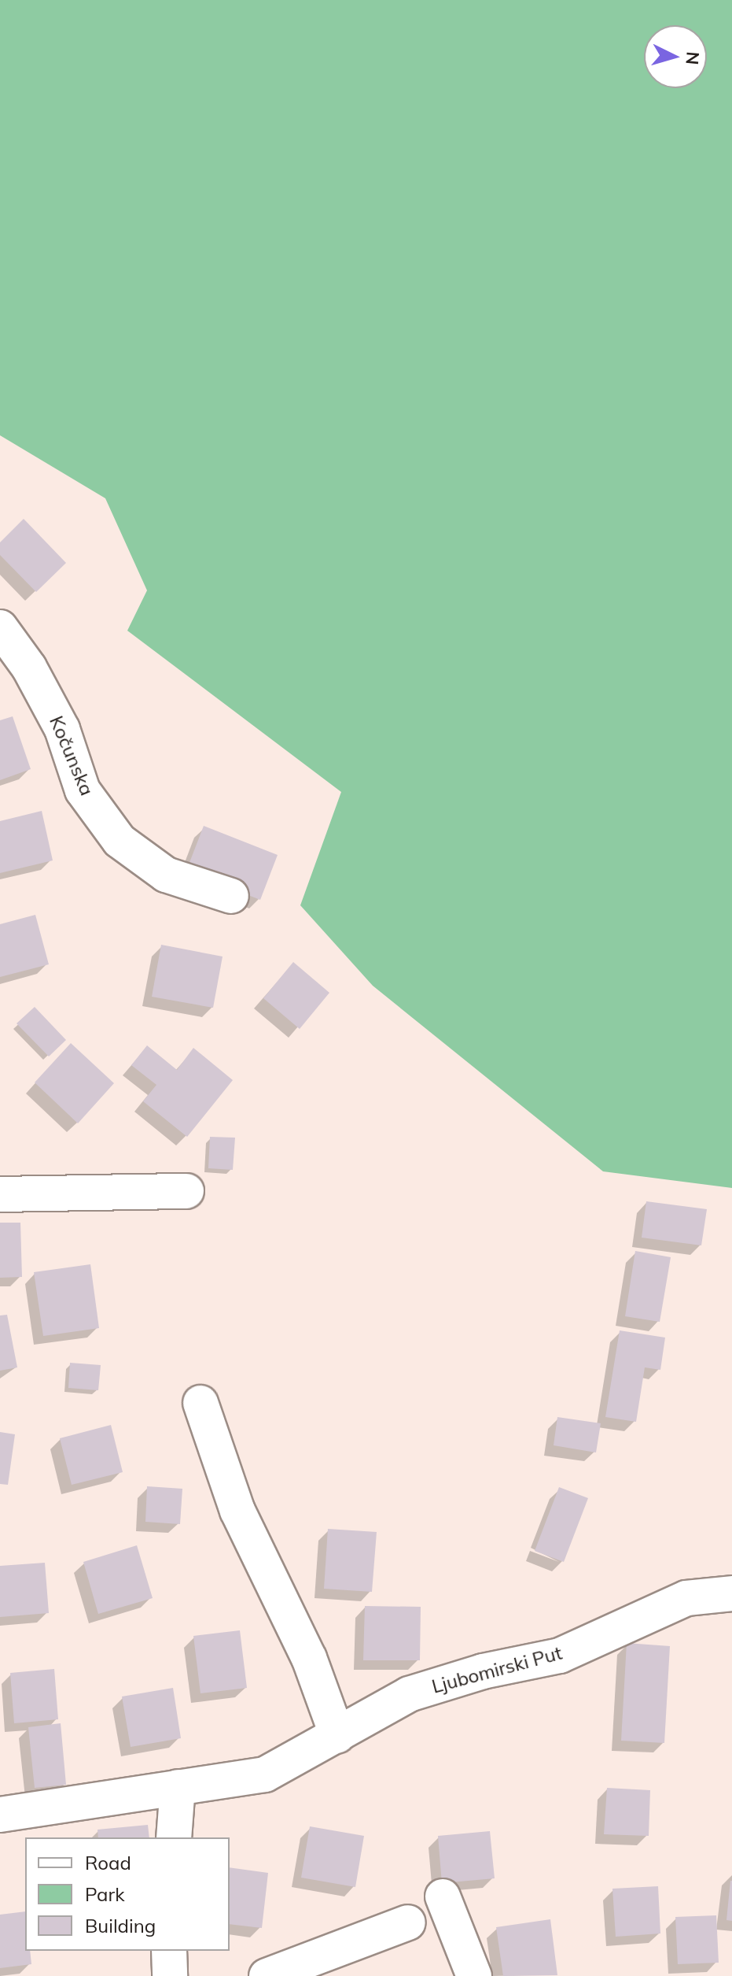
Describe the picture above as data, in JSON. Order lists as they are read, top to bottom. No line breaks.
{"streets":{"street":["Kočunska","Ljubomirski Put"]},"legend":["Road","Park","Building"],"north":"right"}
